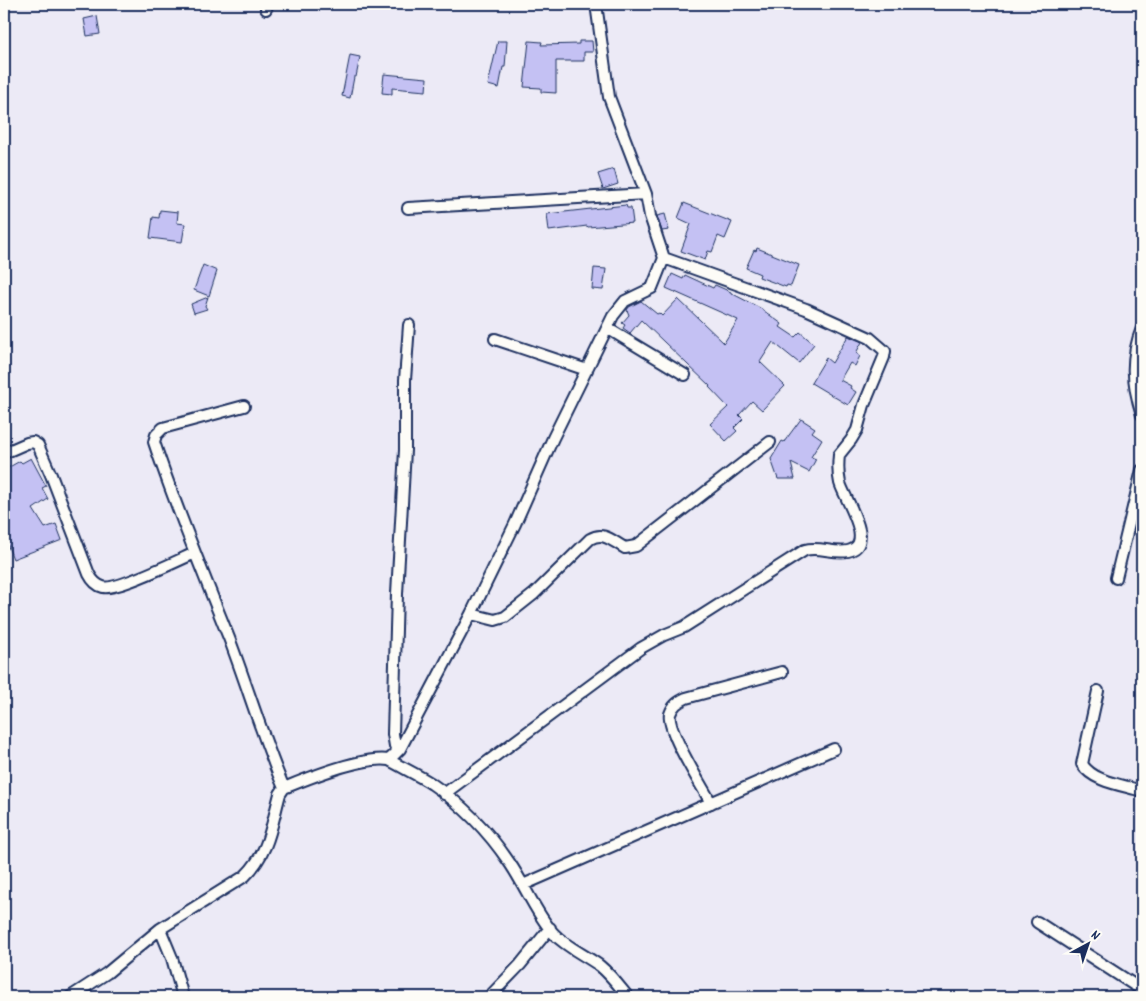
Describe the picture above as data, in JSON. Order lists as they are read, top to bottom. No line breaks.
{"north":"top right"}
